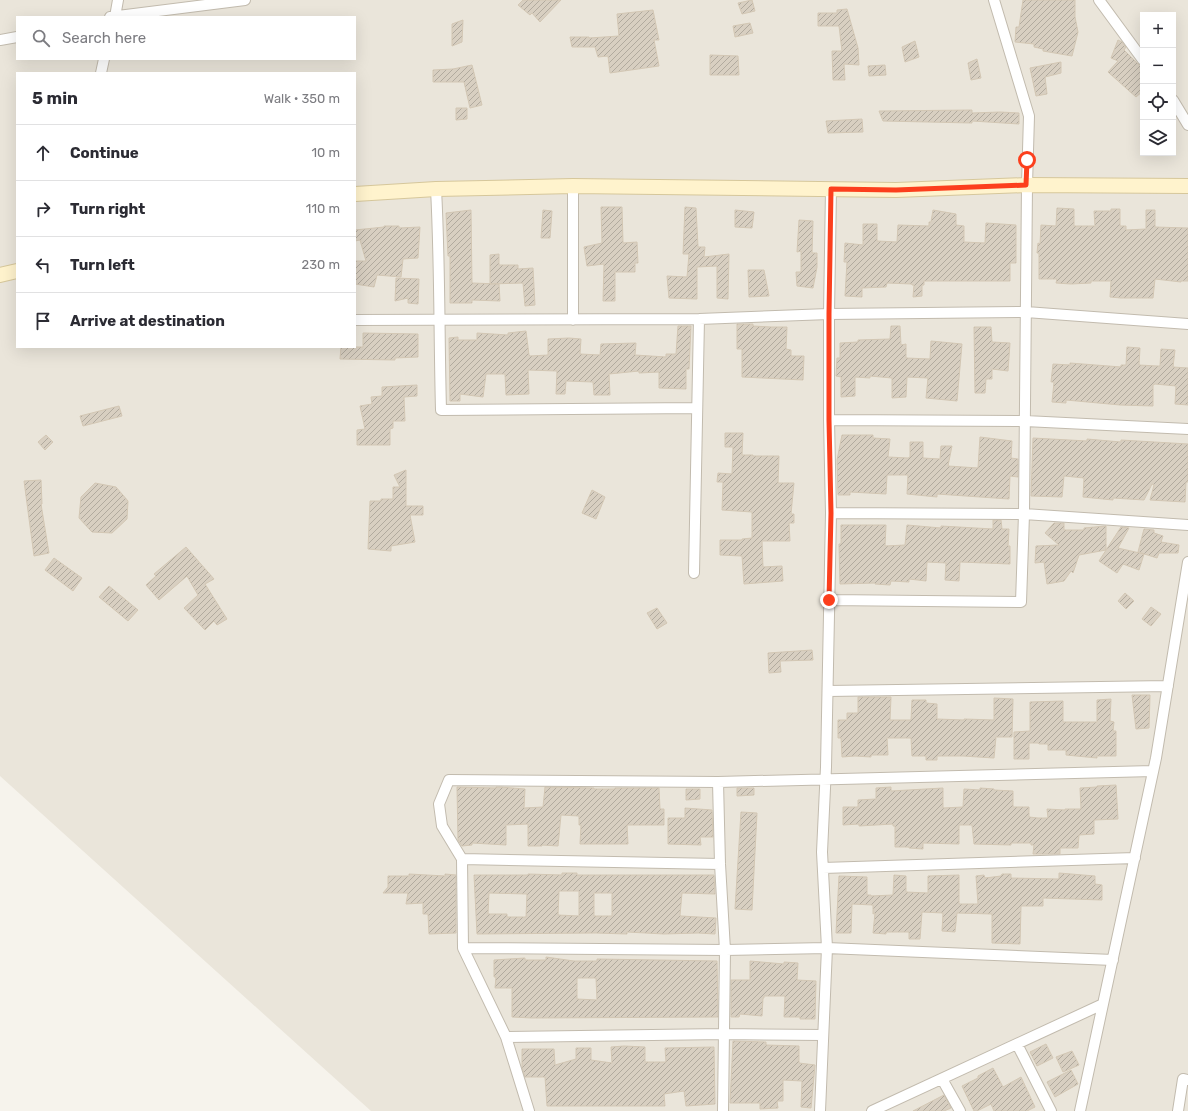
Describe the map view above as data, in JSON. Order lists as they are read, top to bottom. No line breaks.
{"page":{"map_buttons":["+","−"],"search":"Search here","heading":["5 min","Walk · 350 m"],"list":[["Continue","10 m"],["Turn right","110 m"],["Turn left","230 m"],"Arrive at destination"]}}
